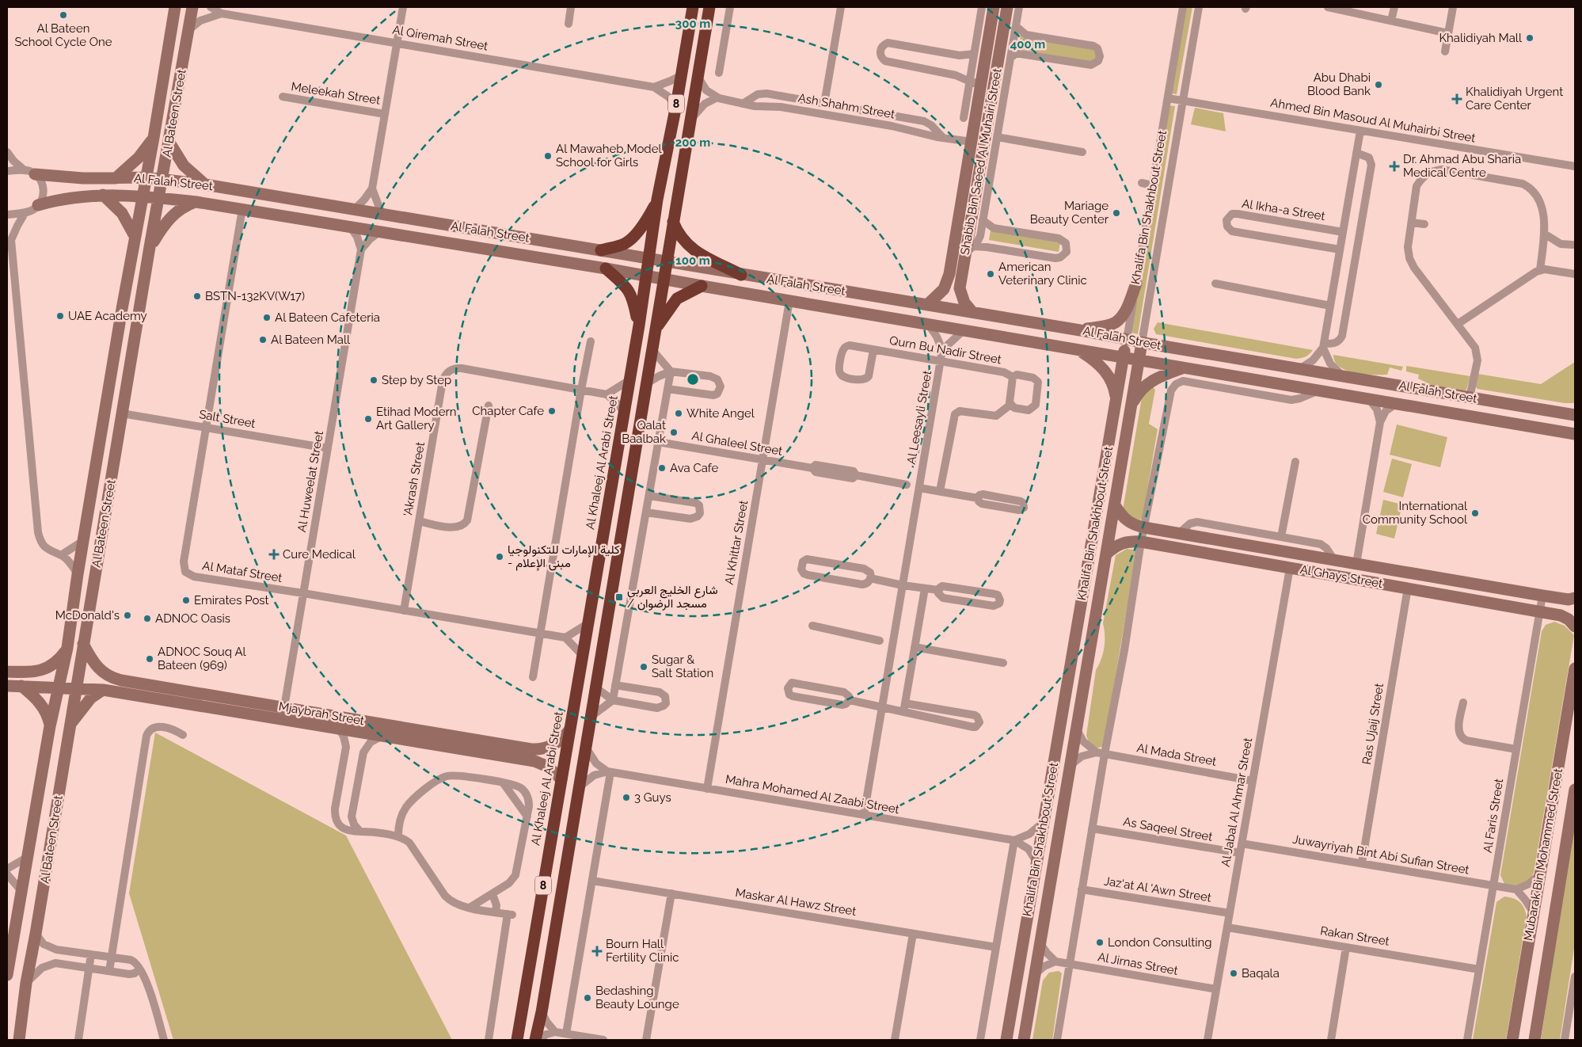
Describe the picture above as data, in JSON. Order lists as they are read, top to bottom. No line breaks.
{"streets":{"highway":["8","Al Khaleej Al Arabi Street"],"main road":["Al Bateen Street","Shabib Bin Saeed Al Muhairi Street","Al Falah Street","Khalifa Bin Shakhbout Street","Al Ghays Street","Mjaybrah Street","Mubarak Bin Mohammed Street"],"street":["Al Qiremah Street","Meleekah Street","Ash Shahm Street","Ahmed Bin Masoud Al Muhairbi Street","Al Ikha-a Street","Qurn Bu Nadir Street","Al Leesayli Street","Salt Street","Al Ghaleel Street","'Akrash Street","Al Huweelat Street","Al Khittar Street","Al Mataf Street","Ras Ujaij Street","Al Mada Street","Mahra Mohamed Al Zaabi Street","Al Jabal Al Ahmar Street","Al Faris Street","As Saqeel Street","Juwayriyah Bint Abi Sufian Street","Jaz'at Al 'Awn Street","Maskar Al Hawz Street","Rakan Street","Al Jirnas Street"]},"crossings":[["Al Qiremah Street","Meleekah Street"],["Al Qiremah Street","Al Bateen Street"],["Al Qiremah Street","Al Khaleej Al Arabi Street"],["Meleekah Street","Al Falah Street"],["8","Ash Shahm Street"],["8","Al Falah Street"],["Ash Shahm Street","Shabib Bin Saeed Al Muhairi Street"],["Al Bateen Street","Al Falah Street"],["Al Bateen Street","Salt Street"],["Al Bateen Street","Mjaybrah Street"],["Ahmed Bin Masoud Al Muhairbi Street","Khalifa Bin Shakhbout Street"],["Shabib Bin Saeed Al Muhairi Street","Al Falah Street"],["Al Falah Street","Khalifa Bin Shakhbout Street"],["Al Falah Street","Al Khaleej Al Arabi Street"],["Al Falah Street","Al Khittar Street"],["Al Falah Street","Al Mataf Street"],["Khalifa Bin Shakhbout Street","Al Ghays Street"],["Khalifa Bin Shakhbout Street","Al Mada Street"],["Khalifa Bin Shakhbout Street","Mahra Mohamed Al Zaabi Street"],["Qurn Bu Nadir Street","Al Leesayli Street"],["Al Leesayli Street","Mahra Mohamed Al Zaabi Street"],["Salt Street","Al Huweelat Street"],["Salt Street","Al Mataf Street"],["Al Ghaleel Street","Al Khittar Street"],["Al Khaleej Al Arabi Street","Mjaybrah Street"],["'Akrash Street","Al Mataf Street"],["Al Huweelat Street","Al Mataf Street"],["Al Huweelat Street","Mjaybrah Street"],["Al Khittar Street","Mahra Mohamed Al Zaabi Street"],["Al Ghays Street","Ras Ujaij Street"],["Al Ghays Street","Al Jabal Al Ahmar Street"],["Al Ghays Street","Al Faris Street"],["Ras Ujaij Street","Juwayriyah Bint Abi Sufian Street"],["Al Mada Street","Al Jabal Al Ahmar Street"],["Al Jabal Al Ahmar Street","As Saqeel Street"],["Al Jabal Al Ahmar Street","Juwayriyah Bint Abi Sufian Street"],["Al Jabal Al Ahmar Street","Jaz'at Al 'Awn Street"],["Al Jabal Al Ahmar Street","Rakan Street"],["Al Jabal Al Ahmar Street","Al Jirnas Street"],["Al Faris Street","Juwayriyah Bint Abi Sufian Street"],["Al Faris Street","Rakan Street"]],"places":{"other":["Al Bateen School Cycle One","Khalidiyah Mall","Abu Dhabi Blood Bank","Al Mawaheb Model School for Girls","Mariage Beauty Center","American Veterinary Clinic","BSTN-132KV(W17)","UAE Academy","Al Bateen Cafeteria","Al Bateen Mall","Step by Step","Chapter Cafe","White Angel","Etihad Modern Art Gallery","Qalat Baalbak","Ava Cafe","International Community School","كلية الإمارات للتكنولوجيا - مبنى الإعلام","Emirates Post","McDonald's","ADNOC Oasis","ADNOC Souq Al Bateen (969)","Sugar & Salt Station","3 Guys","London Consulting","Baqala","Bedashing Beauty Lounge"],"health":["Khalidiyah Urgent Care Center","Dr. Ahmad Abu Sharia Medical Centre","Cure Medical","Bourn Hall Fertility Clinic"],"transit":["شارع الخليج العربي / مسجد الرضوان"]},"rings":["300 m","400 m","200 m","100 m"]}
